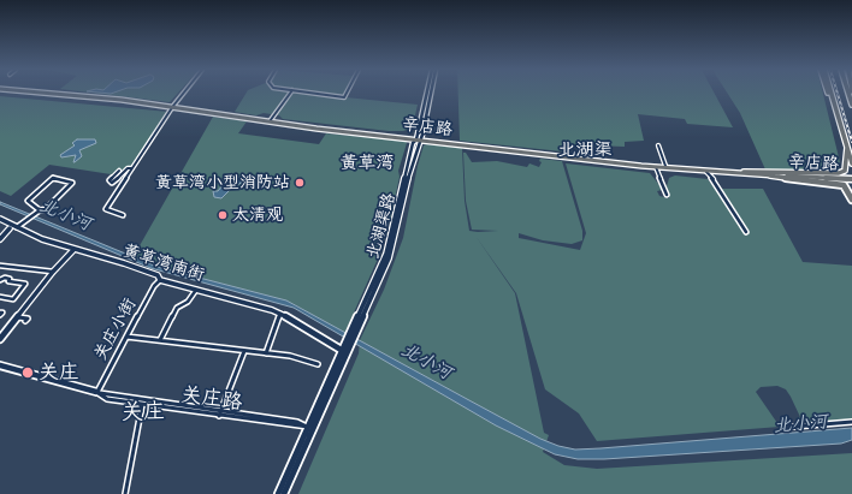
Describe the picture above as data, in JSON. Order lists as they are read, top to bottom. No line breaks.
{"streets":{"main road":["辛店路","北湖渠路","黄草湾南街"],"street":["关庄小街","关庄路"]},"crossings":[["辛店路","北湖渠路"],["黄草湾南街","关庄小街"],["关庄小街","关庄路"]],"districts":["北湖渠","黄草湾","关庄"],"water":["北小河"],"places":["黄草湾小型消防站","太清观","关庄"]}
